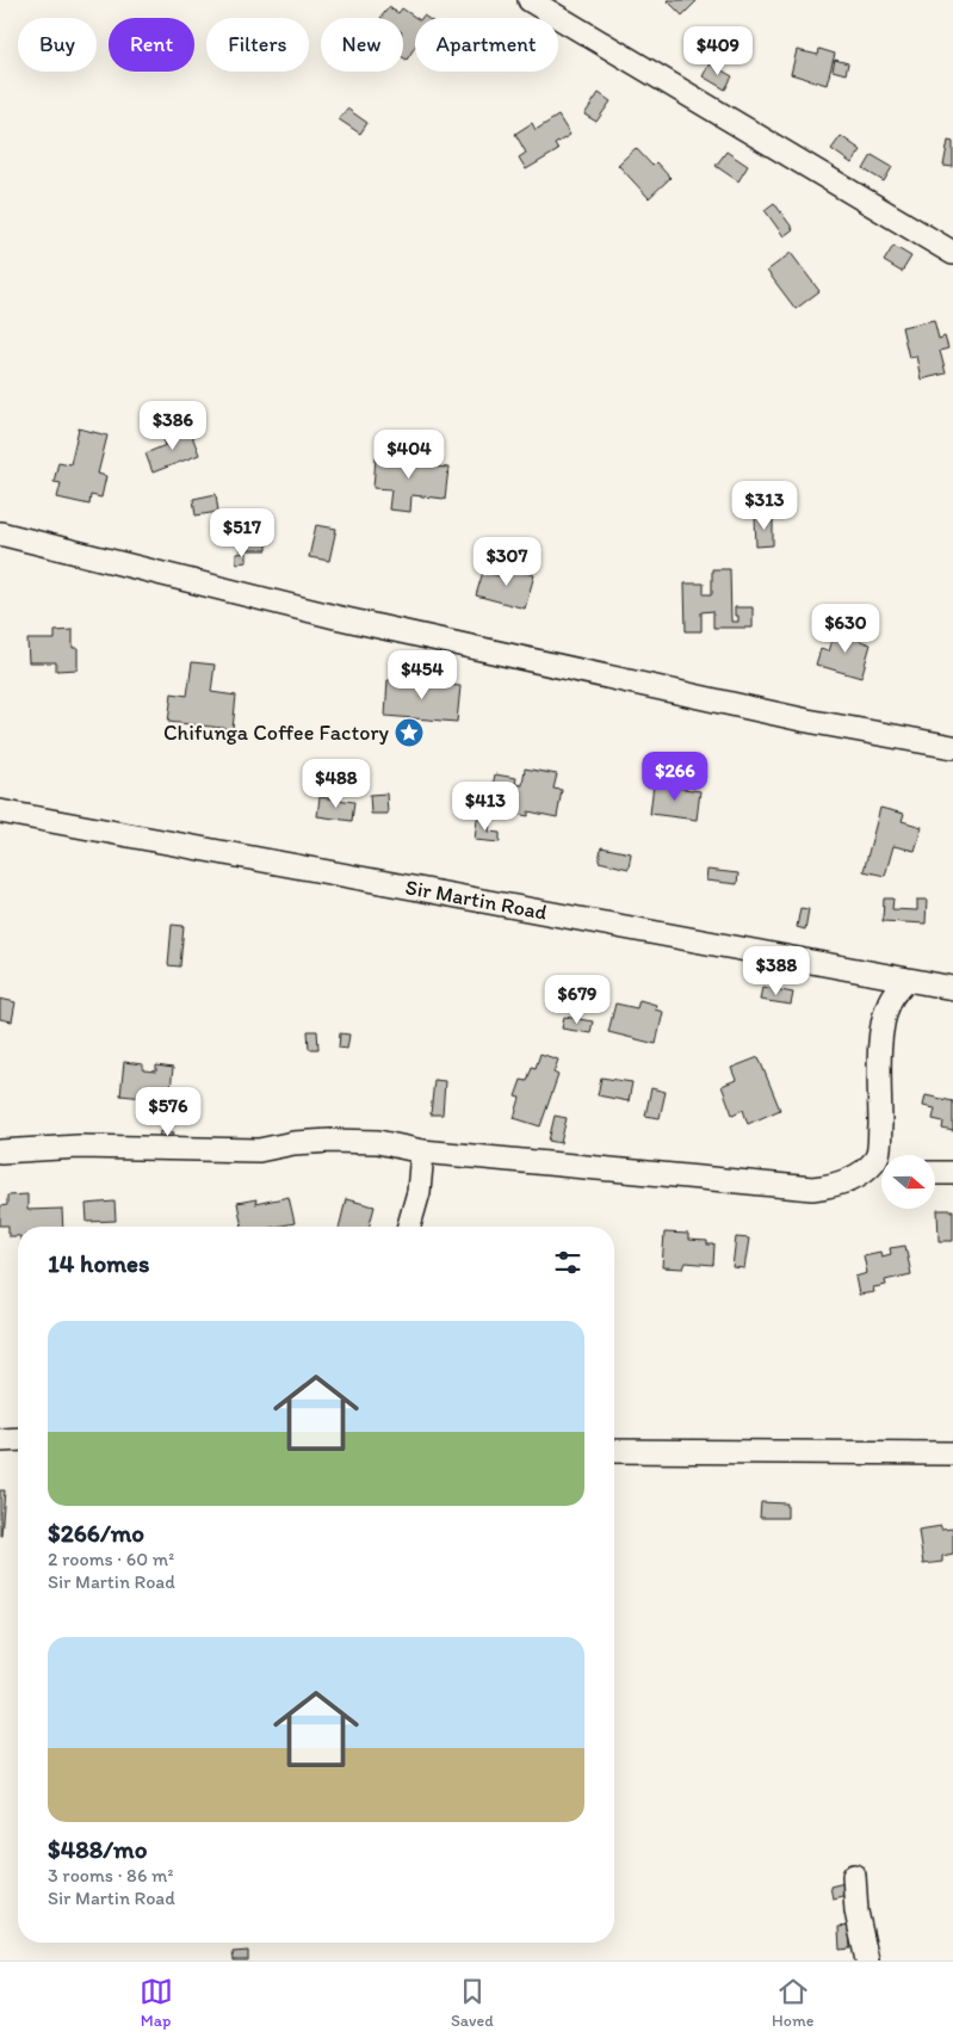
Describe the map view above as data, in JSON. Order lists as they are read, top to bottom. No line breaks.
{"streets":{"street":["Sir Martin Road"]},"places":{"place":["Chifunga Coffee Factory"]},"north":"right","page":{"chip":["Buy","Rent","Filters","New","Apartment"],"price":["$409","$386","$404","$313","$517","$307","$630","$454","$266","$488","$413","$388","$679","$576"],"heading":"14 homes","list":[{"name":"$266/mo","note":"2 rooms · 60 m² · Sir Martin Road"},{"name":"$488/mo","note":"3 rooms · 86 m² · Sir Martin Road"}],"tabs":["Map","Saved","Home"]}}
